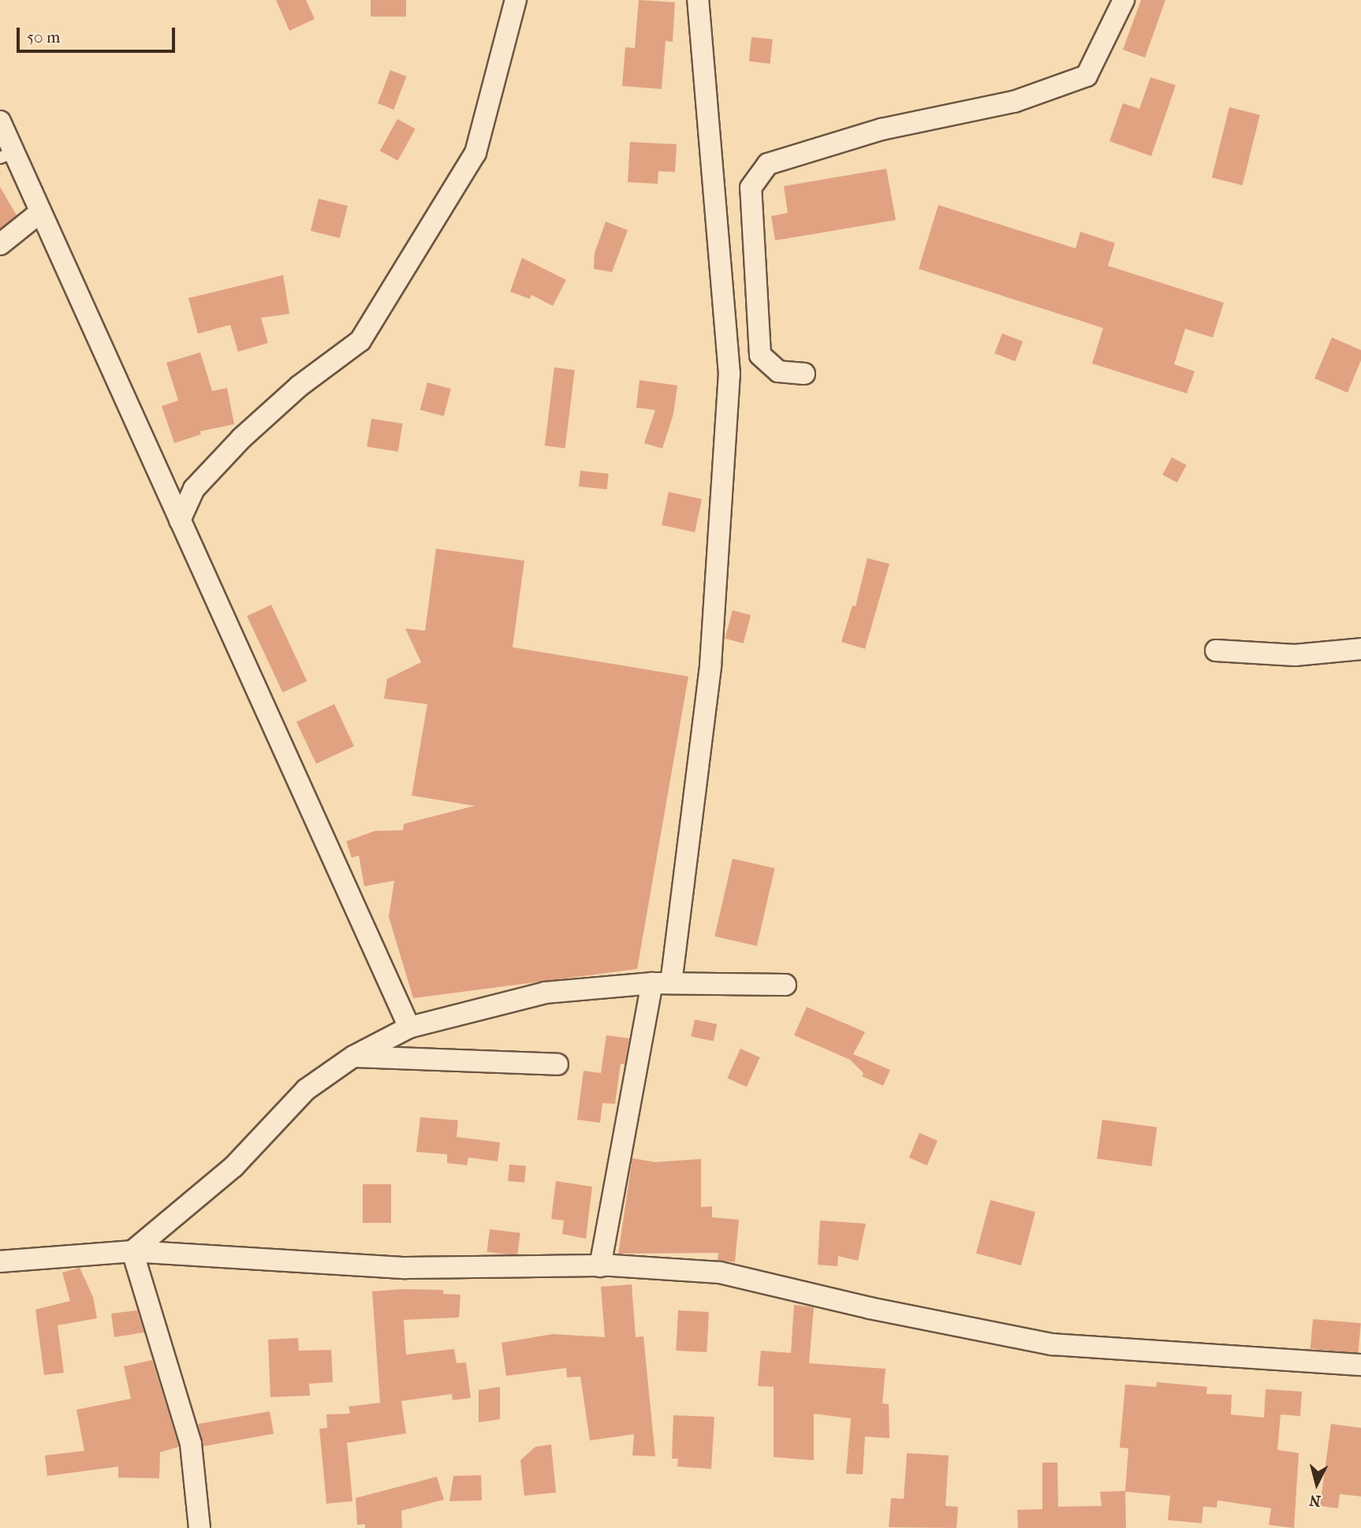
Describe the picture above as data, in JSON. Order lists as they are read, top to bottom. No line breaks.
{"scale_bar":"50 m","north":"bottom"}
